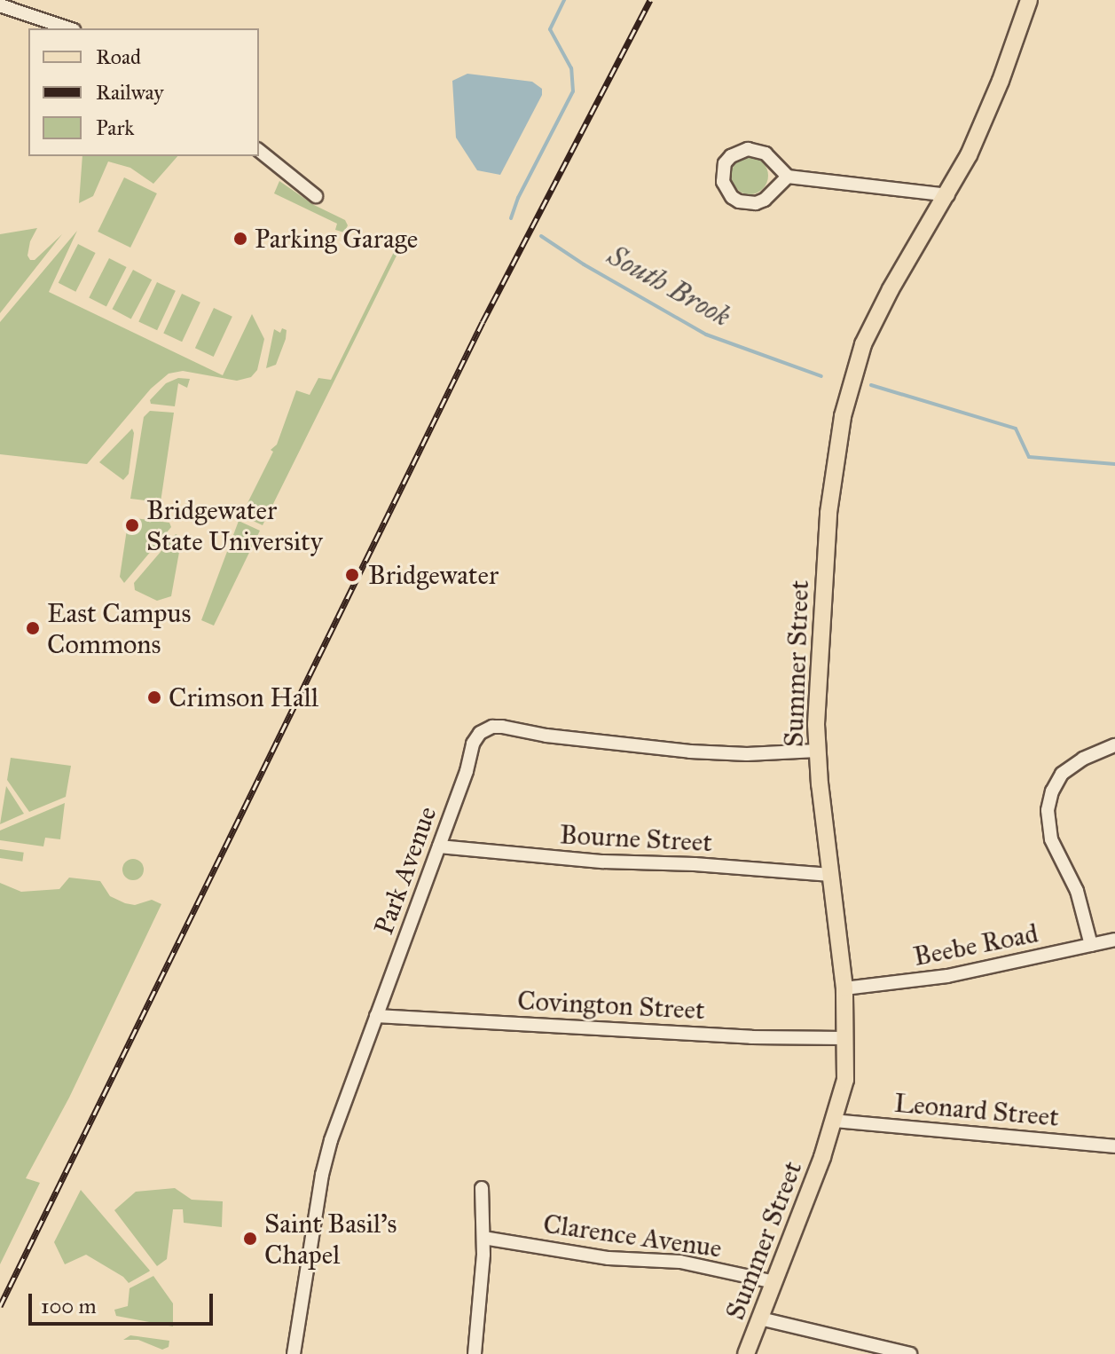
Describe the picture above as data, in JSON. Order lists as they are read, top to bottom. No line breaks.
{"streets":{"main road":["Summer Street"],"street":["Bourne Street","Park Avenue","Beebe Road","Covington Street","Leonard Street","Clarence Avenue"]},"crossings":[["Summer Street","Bourne Street"],["Summer Street","Park Avenue"],["Summer Street","Beebe Road"],["Summer Street","Covington Street"],["Summer Street","Leonard Street"],["Summer Street","Clarence Avenue"],["Bourne Street","Park Avenue"],["Park Avenue","Covington Street"]],"water":["South Brook"],"places":["Parking Garage","Bridgewater State University","Bridgewater","East Campus Commons","Crimson Hall","Saint Basil's Chapel"],"legend":["Road","Railway","Park"],"scale_bar":"100 m"}
